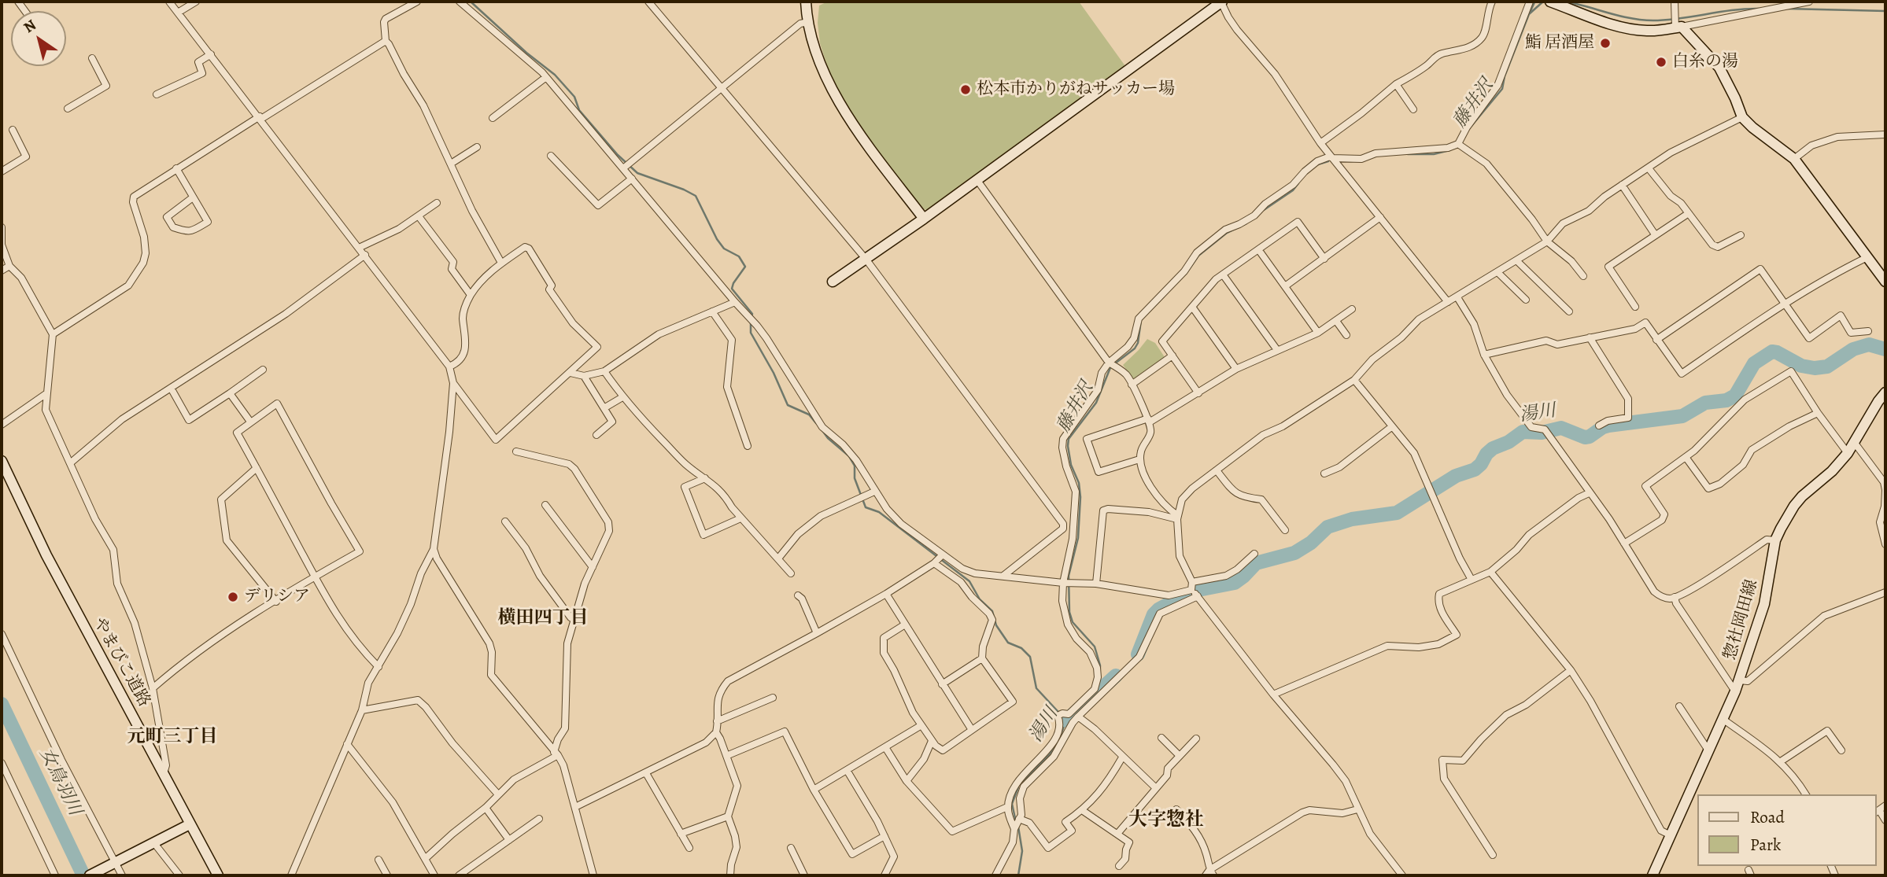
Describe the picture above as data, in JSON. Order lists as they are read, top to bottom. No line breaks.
{"streets":{"street":["惣社岡田線","やまびこ道路"]},"districts":["横田四丁目","元町三丁目","大字惣社"],"water":["藤井沢","湯川","女鳥羽川"],"places":["鮨 居酒屋","白糸の湯","松本市かりがねサッカー場","デリシア"],"legend":["Road","Park"],"north":"top left"}
